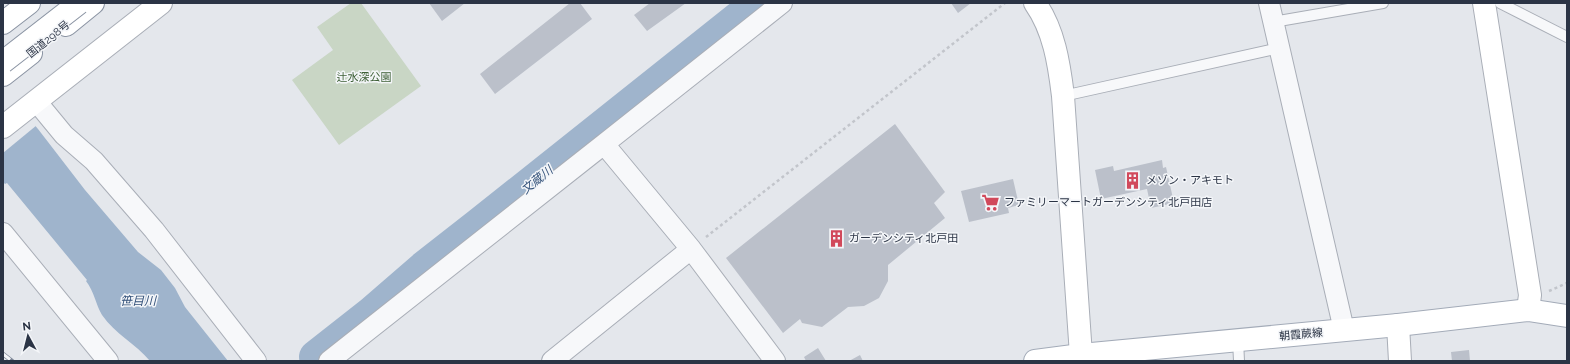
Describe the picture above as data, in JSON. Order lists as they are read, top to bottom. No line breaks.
{"streets":{"main road":["国道298号","朝霞蕨線"]},"water":["文蔵川","笹目川"],"parks":["辻水深公園"],"places":{"building":["メゾン・アキモト","ガーデンシティ北戸田"],"supermarket":["ファミリーマートガーデンシティ北戸田店"]},"north":"top"}
